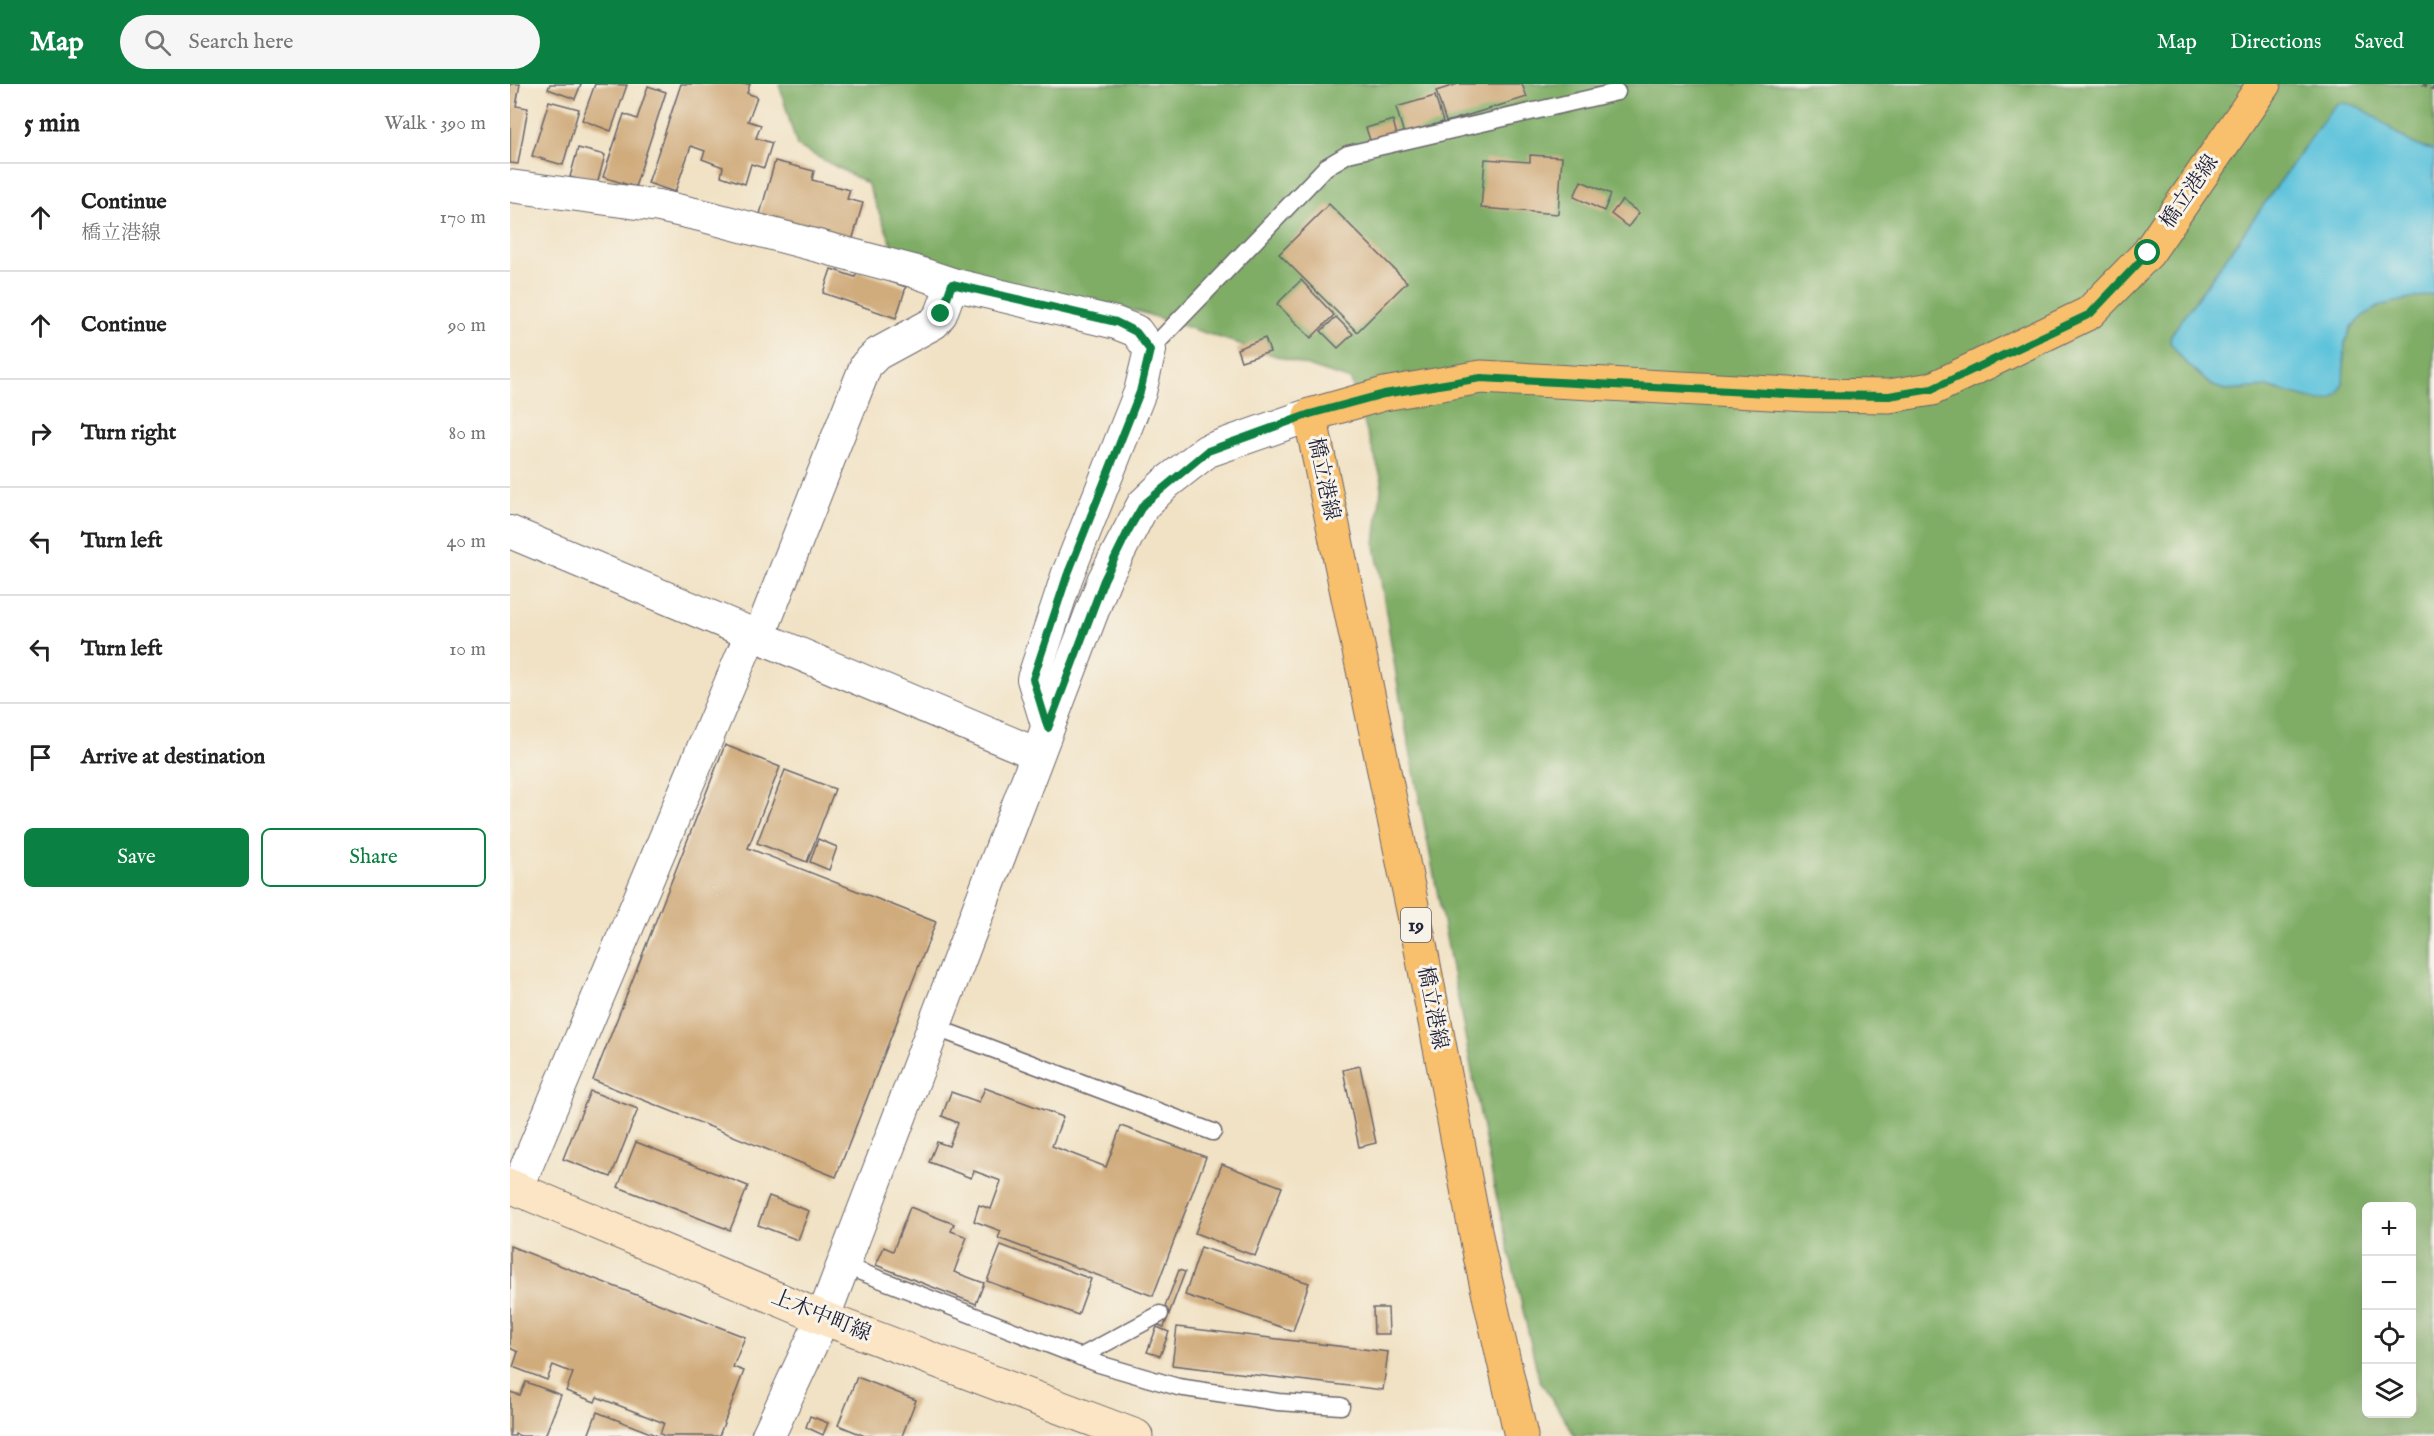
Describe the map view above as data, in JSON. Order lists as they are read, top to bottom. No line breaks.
{"streets":{"main road":["橋立港線","19","上木中町線"]},"page":{"header":"Map","search":"Search here","nav":["Map","Directions","Saved"],"heading":["5 min","Walk · 390 m"],"list":[["Continue","橋立港線","170 m"],["Continue","90 m"],["Turn right","80 m"],["Turn left","40 m"],["Turn left","10 m"],"Arrive at destination"],"buttons":["Save","Share"],"map_buttons":["+","−"]}}
